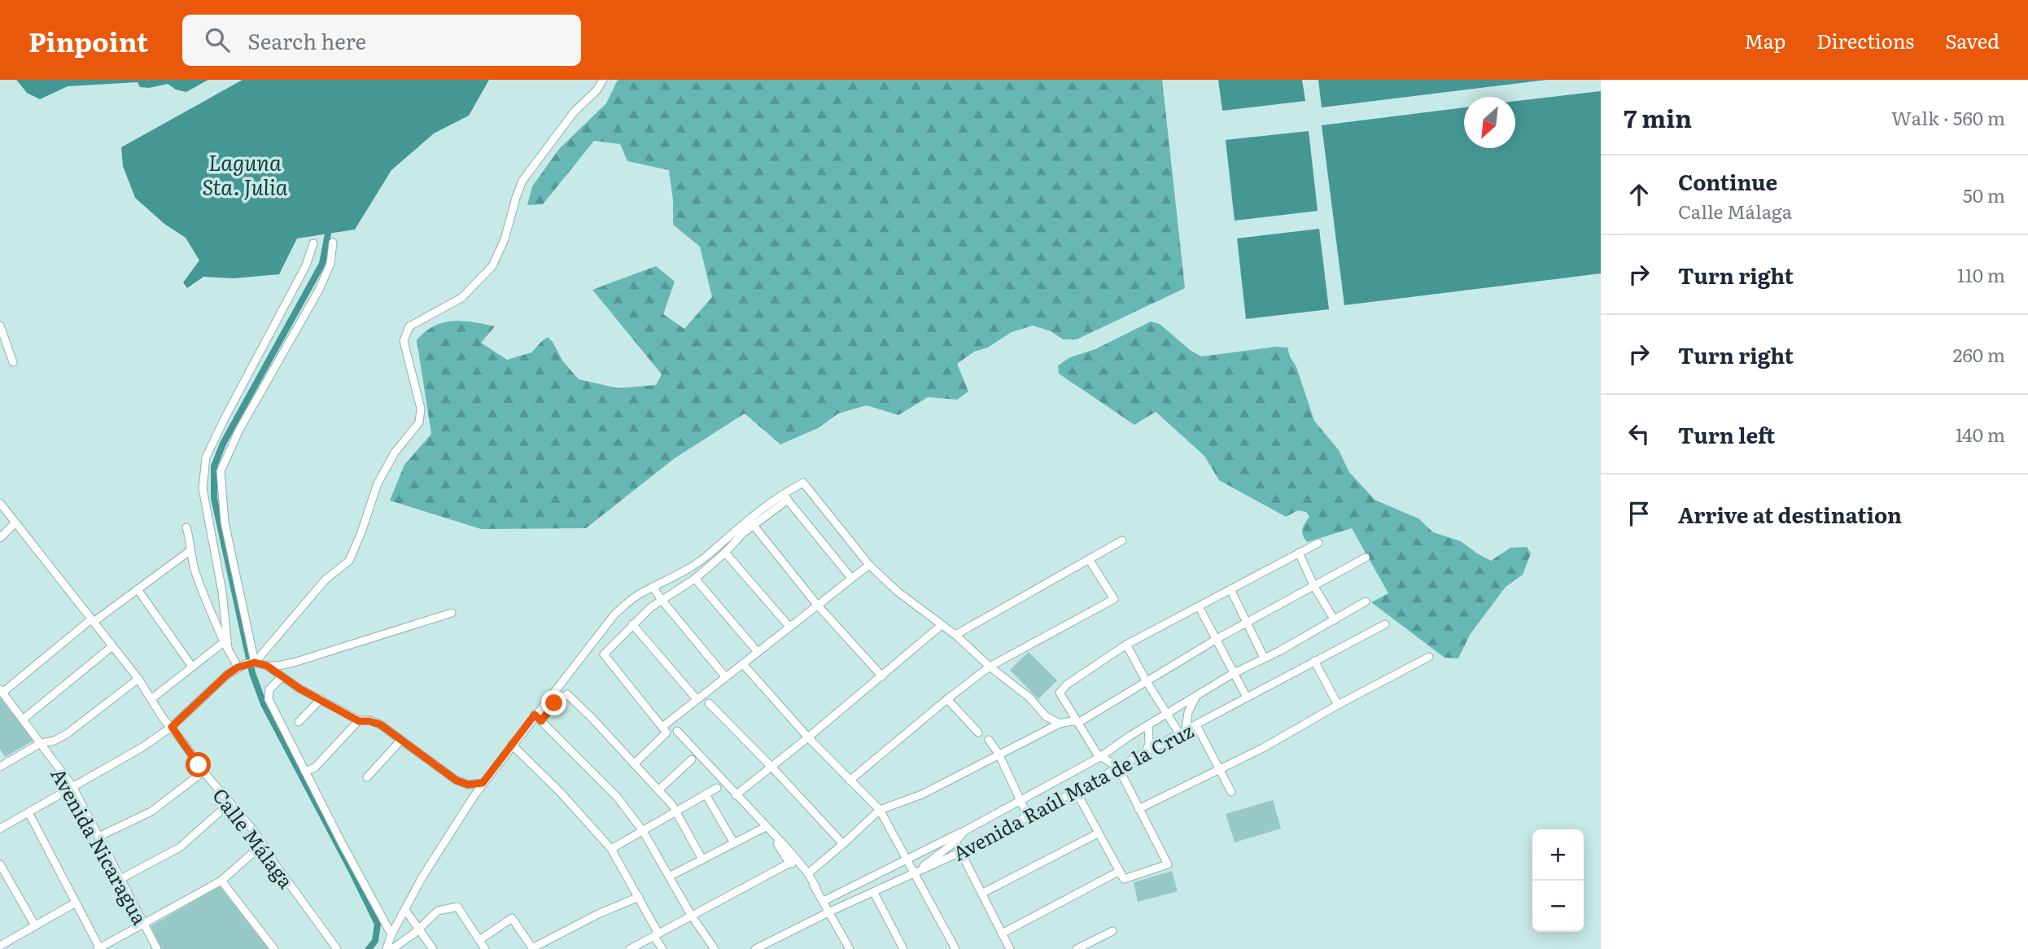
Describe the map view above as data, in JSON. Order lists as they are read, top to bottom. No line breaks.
{"streets":{"street":["Avenida Raúl Mata de la Cruz","Calle Málaga","Avenida Nicaragua"]},"water":["Laguna Sta. Julia"],"north":"bottom left","page":{"header":"Pinpoint","search":"Search here","nav":["Map","Directions","Saved"],"heading":["7 min","Walk · 560 m"],"list":[["Continue","Calle Málaga","50 m"],["Turn right","110 m"],["Turn right","260 m"],["Turn left","140 m"],"Arrive at destination"],"map_buttons":["+","−"]}}
